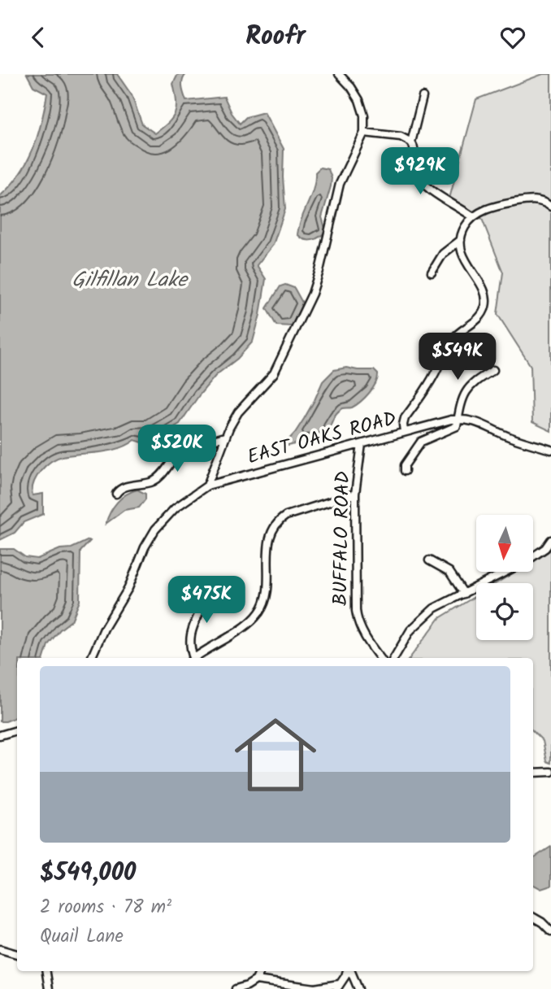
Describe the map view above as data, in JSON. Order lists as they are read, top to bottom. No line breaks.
{"streets":{"street":["EAST OAKS ROAD","BUFFALO ROAD"]},"crossings":[["EAST OAKS ROAD","BUFFALO ROAD"]],"water":["Gilfillan Lake"],"north":"bottom","page":{"header":"Roofr","price":["$929K","$549K","$520K","$475K"],"list":[{"name":"$549,000","note":"2 rooms · 78 m² · Quail Lane"}]}}
